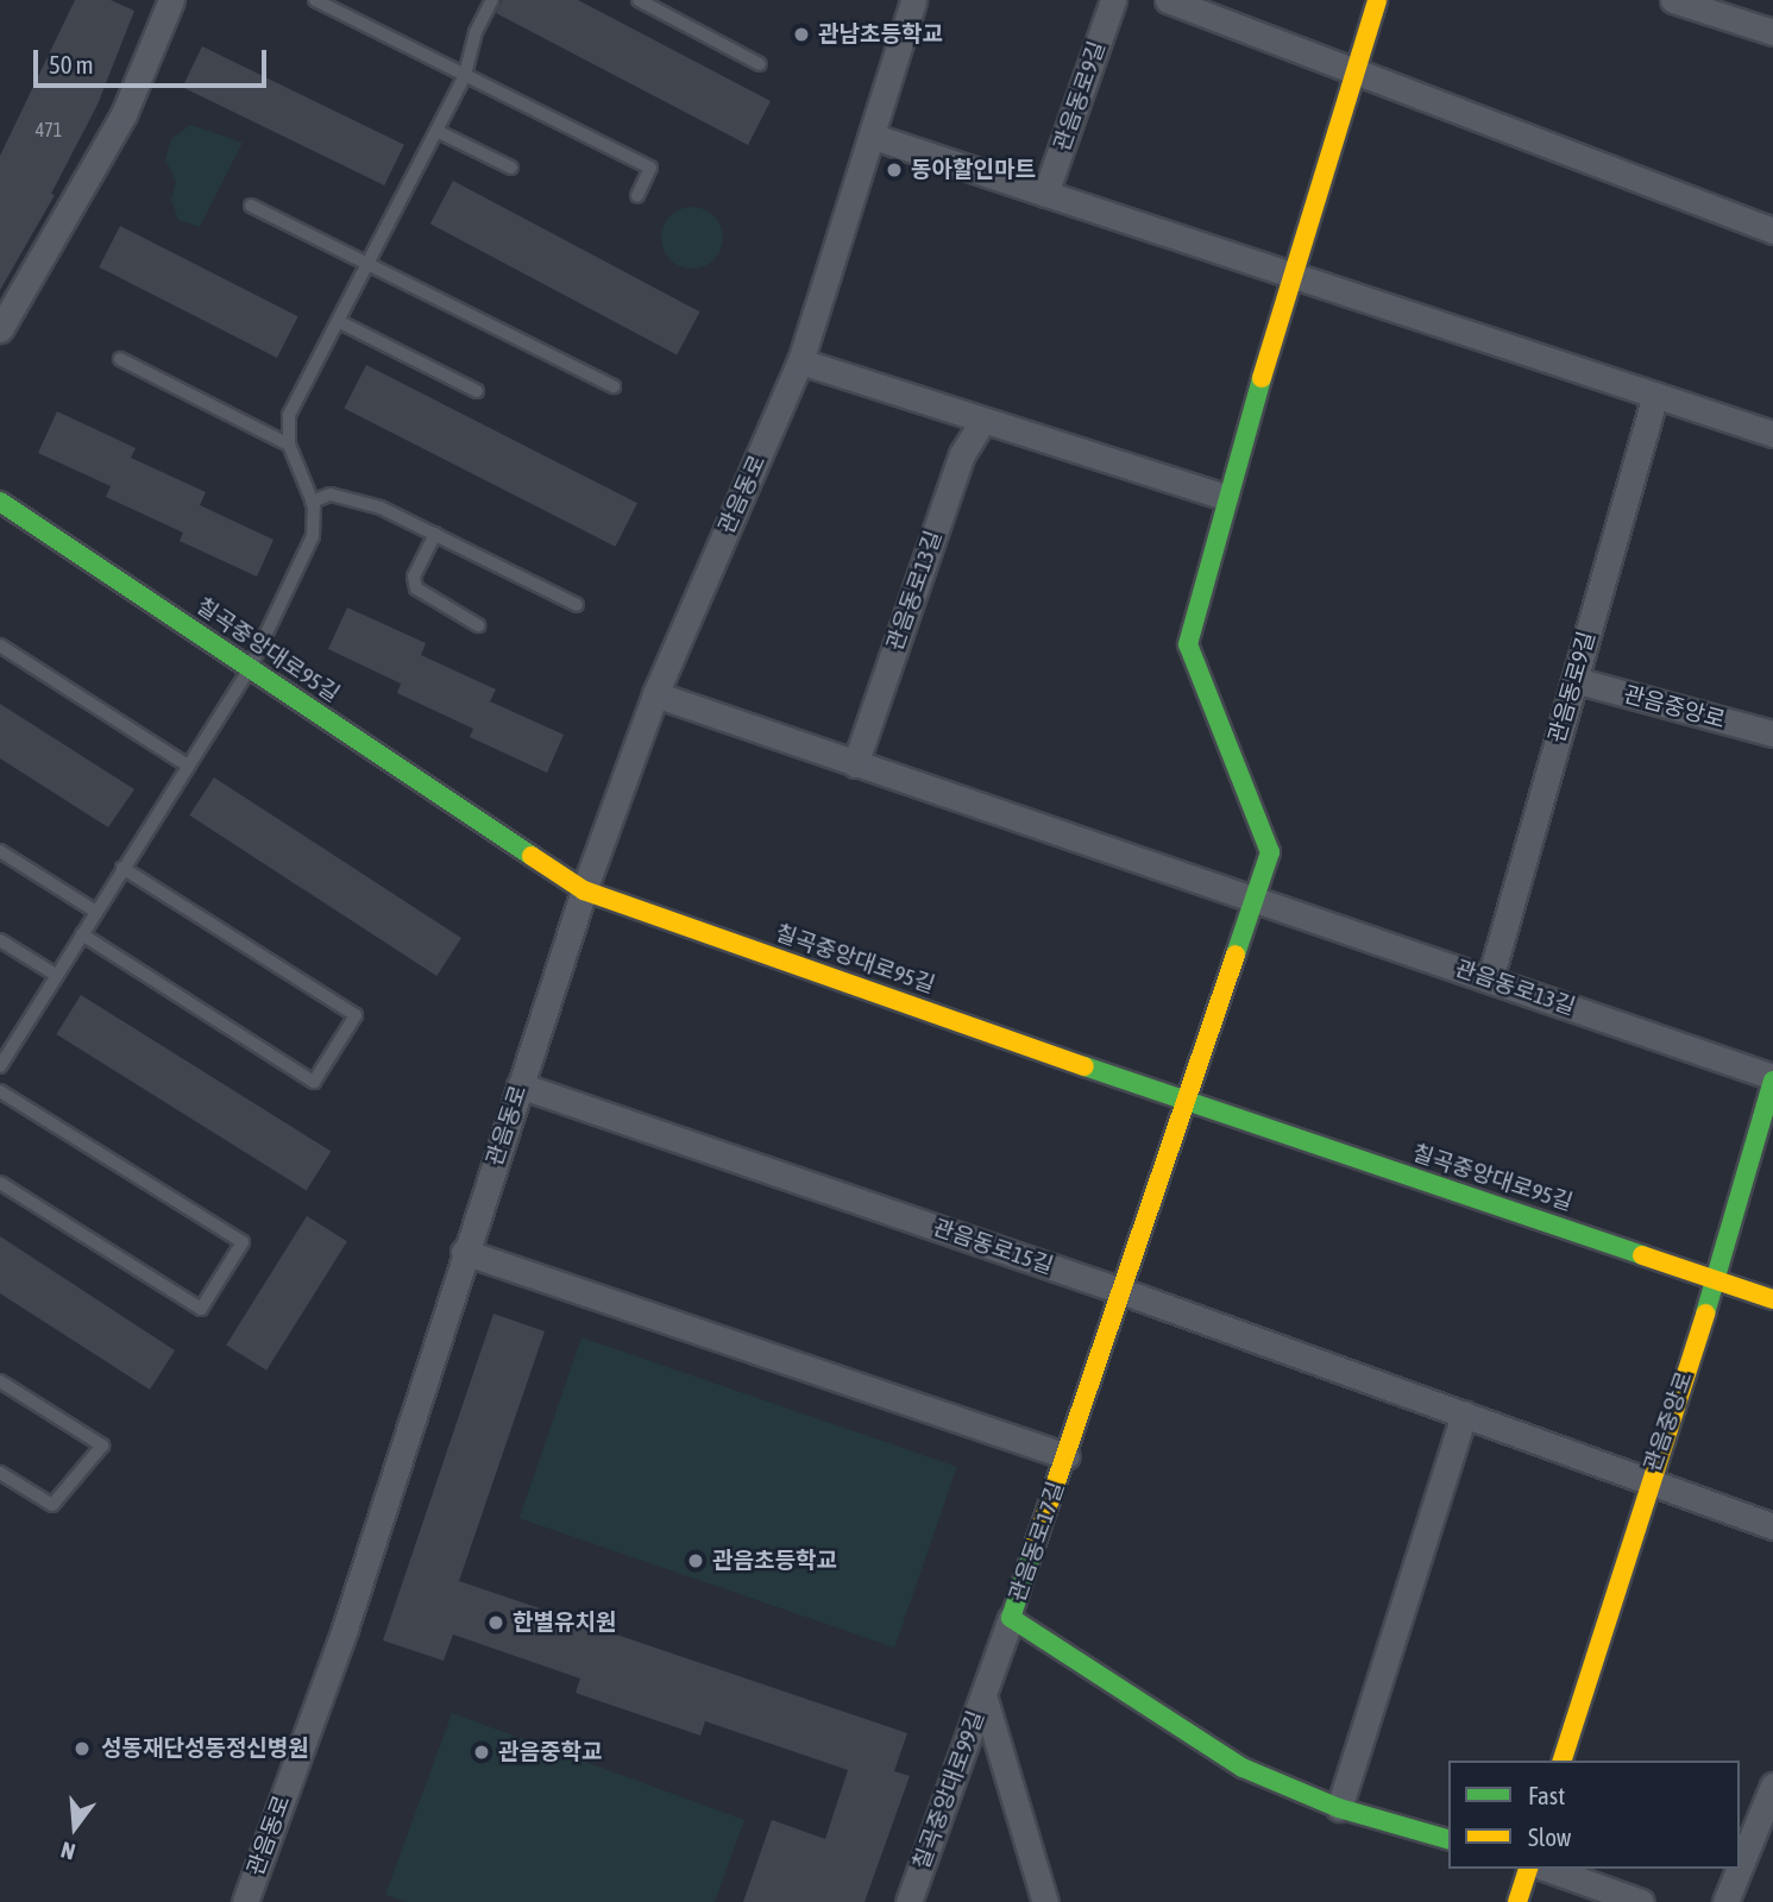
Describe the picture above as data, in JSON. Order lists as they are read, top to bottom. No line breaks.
{"streets":{"main road":["칠곡중앙대로95길","관음중앙로","관음동로17길"],"street":["관음동로9길","관음동로","관음동로13길","관음동로15길","칠곡중앙대로99길"]},"crossings":[["관음동로9길","관음동로13길"],["관음동로9길","관음중앙로"],["관음동로","관음동로13길"],["관음동로","칠곡중앙대로95길"],["관음동로","관음동로15길"],["관음동로","관음동로17길"],["관음동로13길","관음중앙로"],["칠곡중앙대로95길","관음중앙로"],["관음중앙로","관음동로15길"]],"places":["관남초등학교","동아할인마트","관음초등학교","한별유치원","성동재단성동정신병원","관음중학교"],"house_numbers":["471"],"legend":["Fast","Slow"],"scale_bar":"50 m","north":"bottom"}
